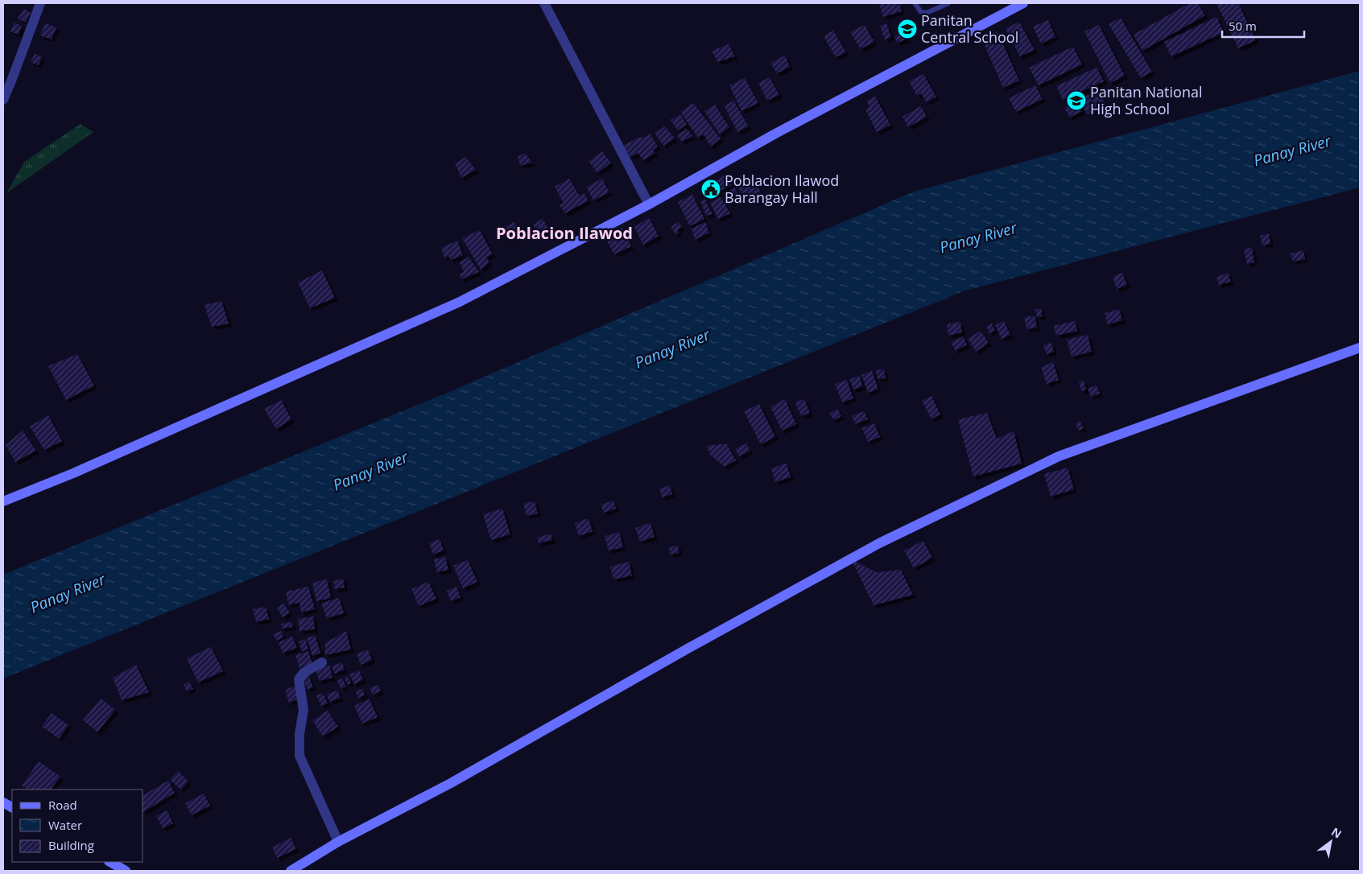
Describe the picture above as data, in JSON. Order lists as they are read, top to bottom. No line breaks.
{"districts":["Poblacion Ilawod"],"water":["Panay River"],"places":{"school or university":["Panitan Central School","Panitan National High School"],"public building":["Poblacion Ilawod Barangay Hall"]},"legend":["Road","Water","Building"],"scale_bar":"50 m","north":"top right"}
